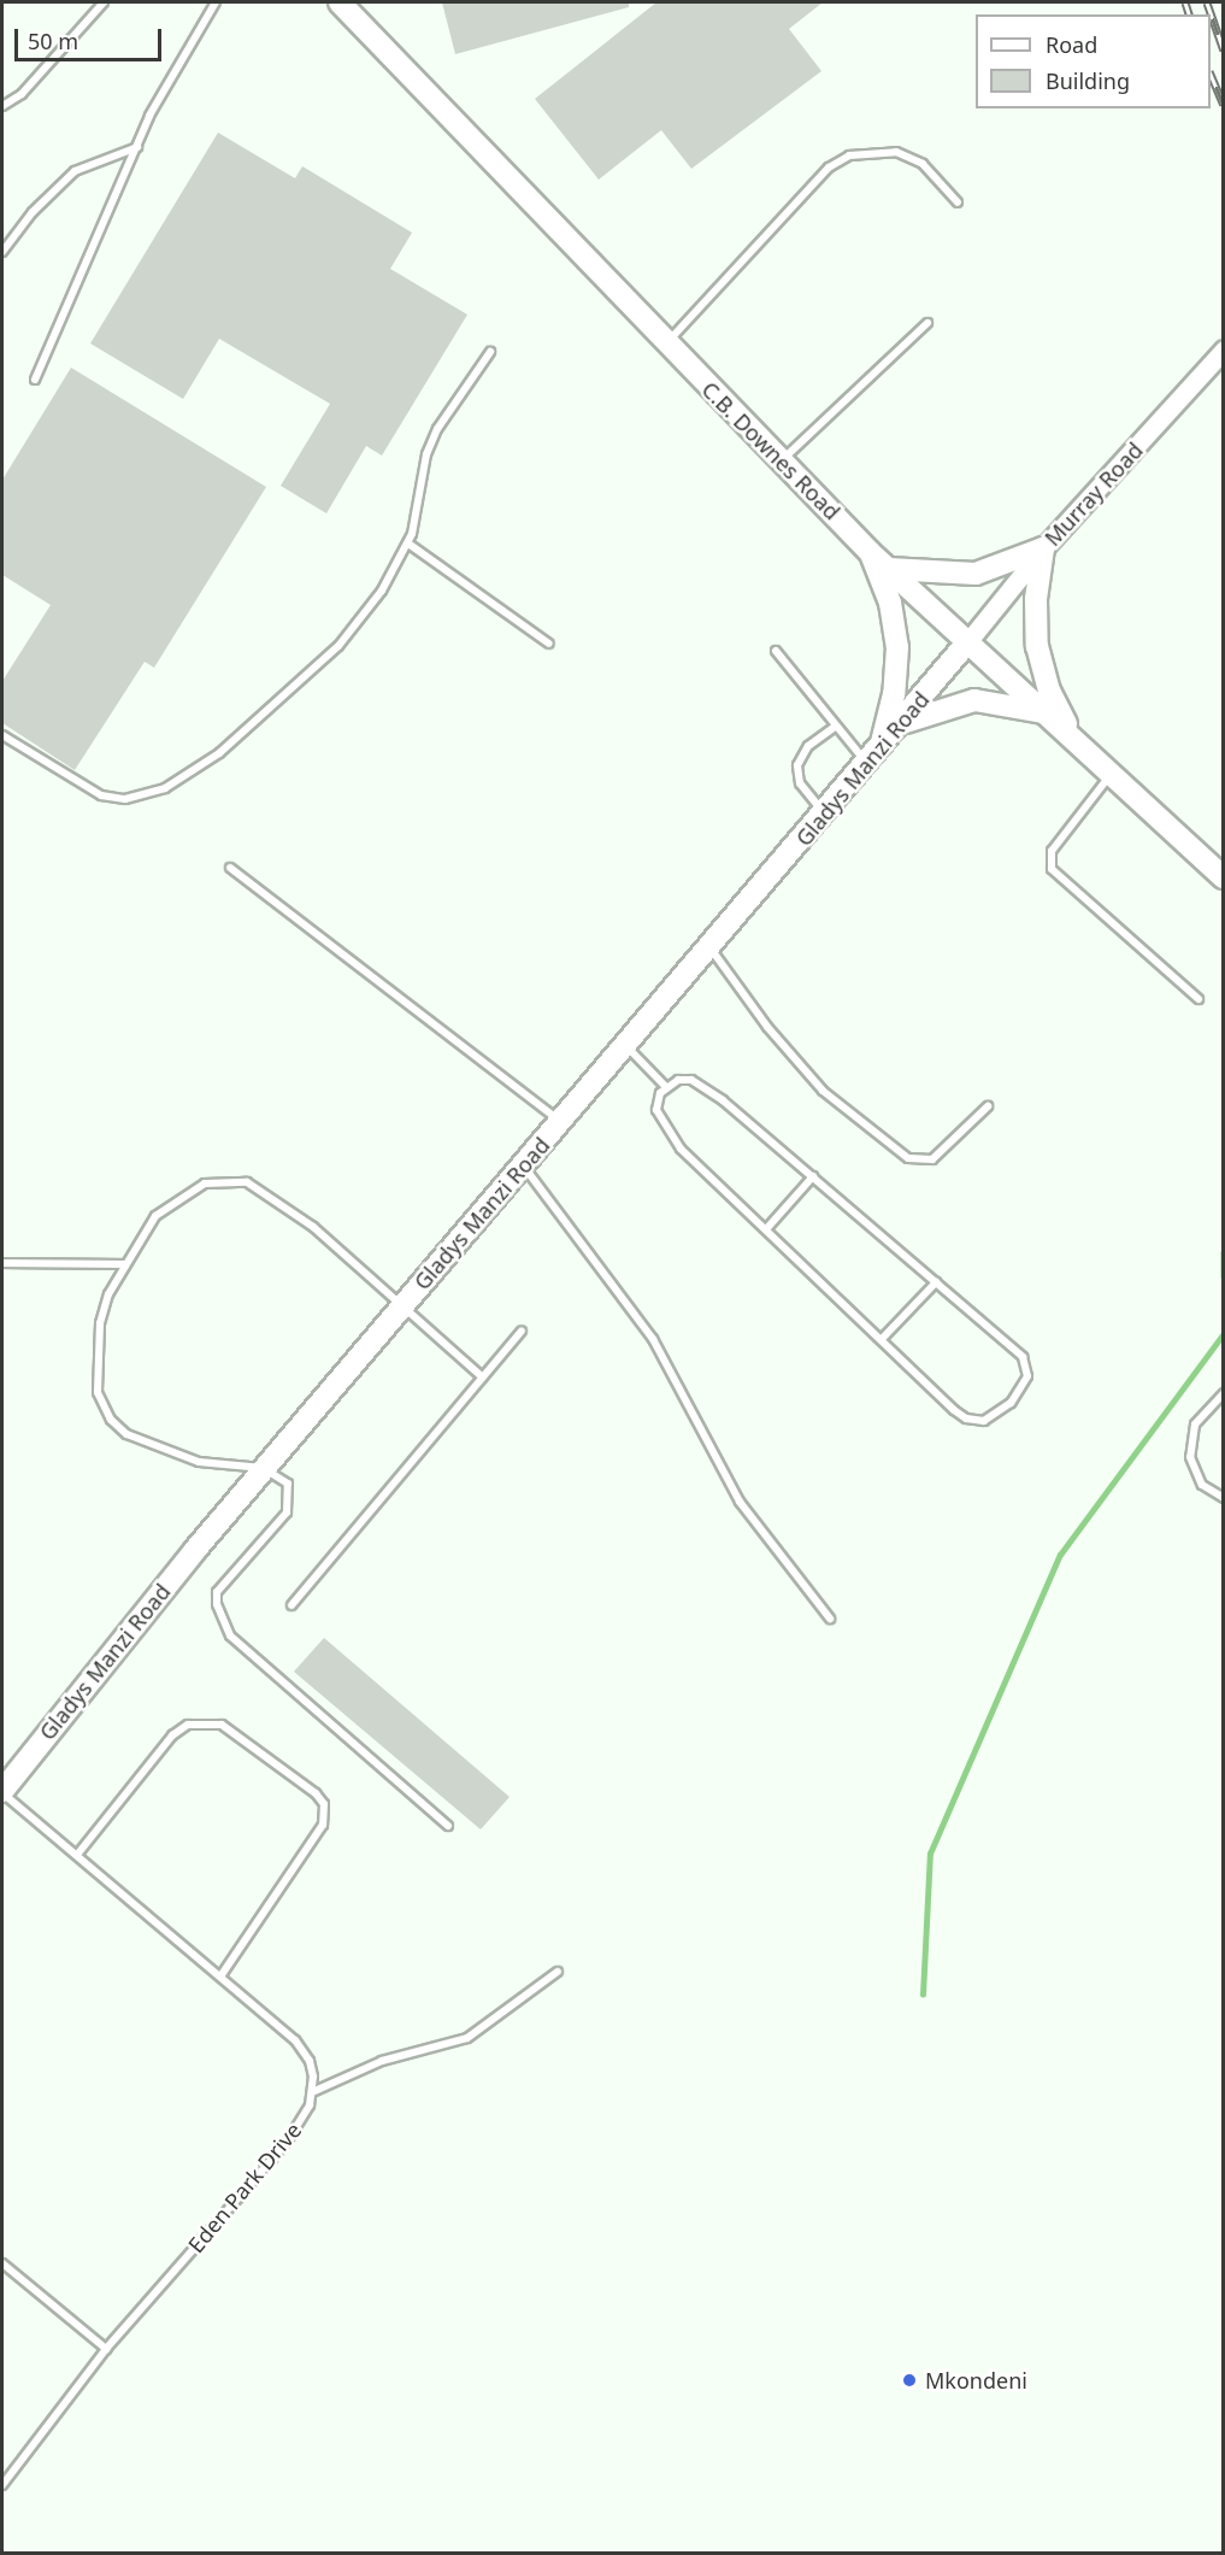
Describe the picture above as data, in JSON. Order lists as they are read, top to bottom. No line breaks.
{"streets":{"main road":["C.B. Downes Road","Gladys Manzi Road"],"street":["Murray Road"],"lane":["Eden Park Drive"]},"crossings":[["C.B. Downes Road","Murray Road"],["C.B. Downes Road","Gladys Manzi Road"],["Murray Road","Gladys Manzi Road"]],"places":["Mkondeni"],"legend":["Road","Building"],"scale_bar":"50 m"}
